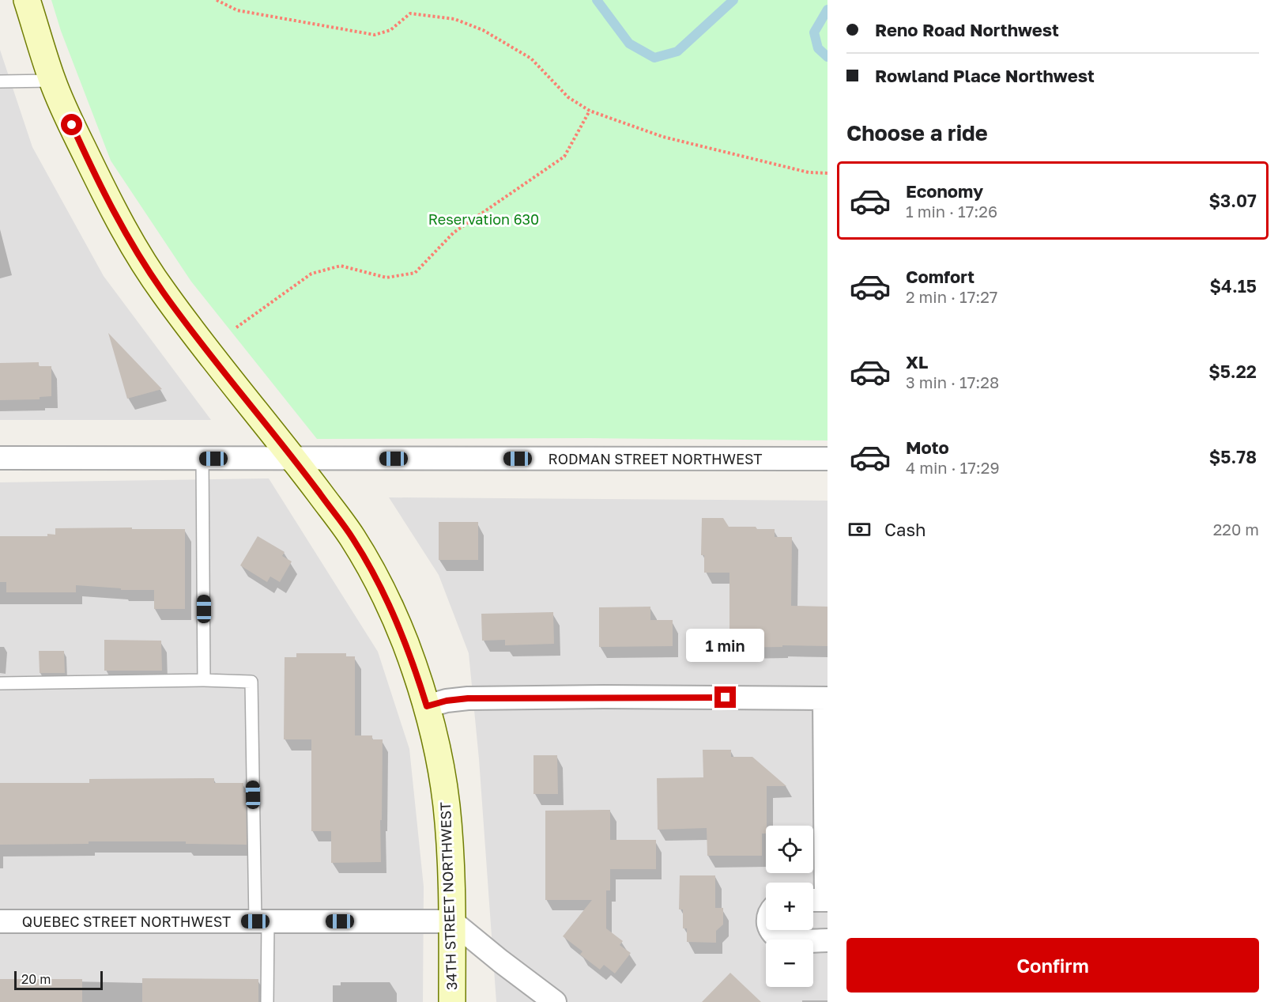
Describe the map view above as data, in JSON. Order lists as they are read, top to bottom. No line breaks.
{"streets":{"main road":["34TH STREET NORTHWEST"],"street":["RODMAN STREET NORTHWEST","QUEBEC STREET NORTHWEST"]},"crossings":[["RODMAN STREET NORTHWEST","34TH STREET NORTHWEST"],["34TH STREET NORTHWEST","QUEBEC STREET NORTHWEST"]],"parks":["Reservation 630"],"scale_bar":"20 m","page":{"banner":["Reno Road Northwest","Rowland Place Northwest"],"heading":"Choose a ride","list":[{"name":"Economy","note":"1 min · 17:26","value":"$3.07"},{"name":"Comfort","note":"2 min · 17:27","value":"$4.15"},{"name":"XL","note":"3 min · 17:28","value":"$5.22"},{"name":"Moto","note":"4 min · 17:29","value":"$5.78"}],"pay":["Cash","220 m"],"bubble":"1 min","map_buttons":["+","−"],"buttons":"Confirm","scale":"20 m"}}
